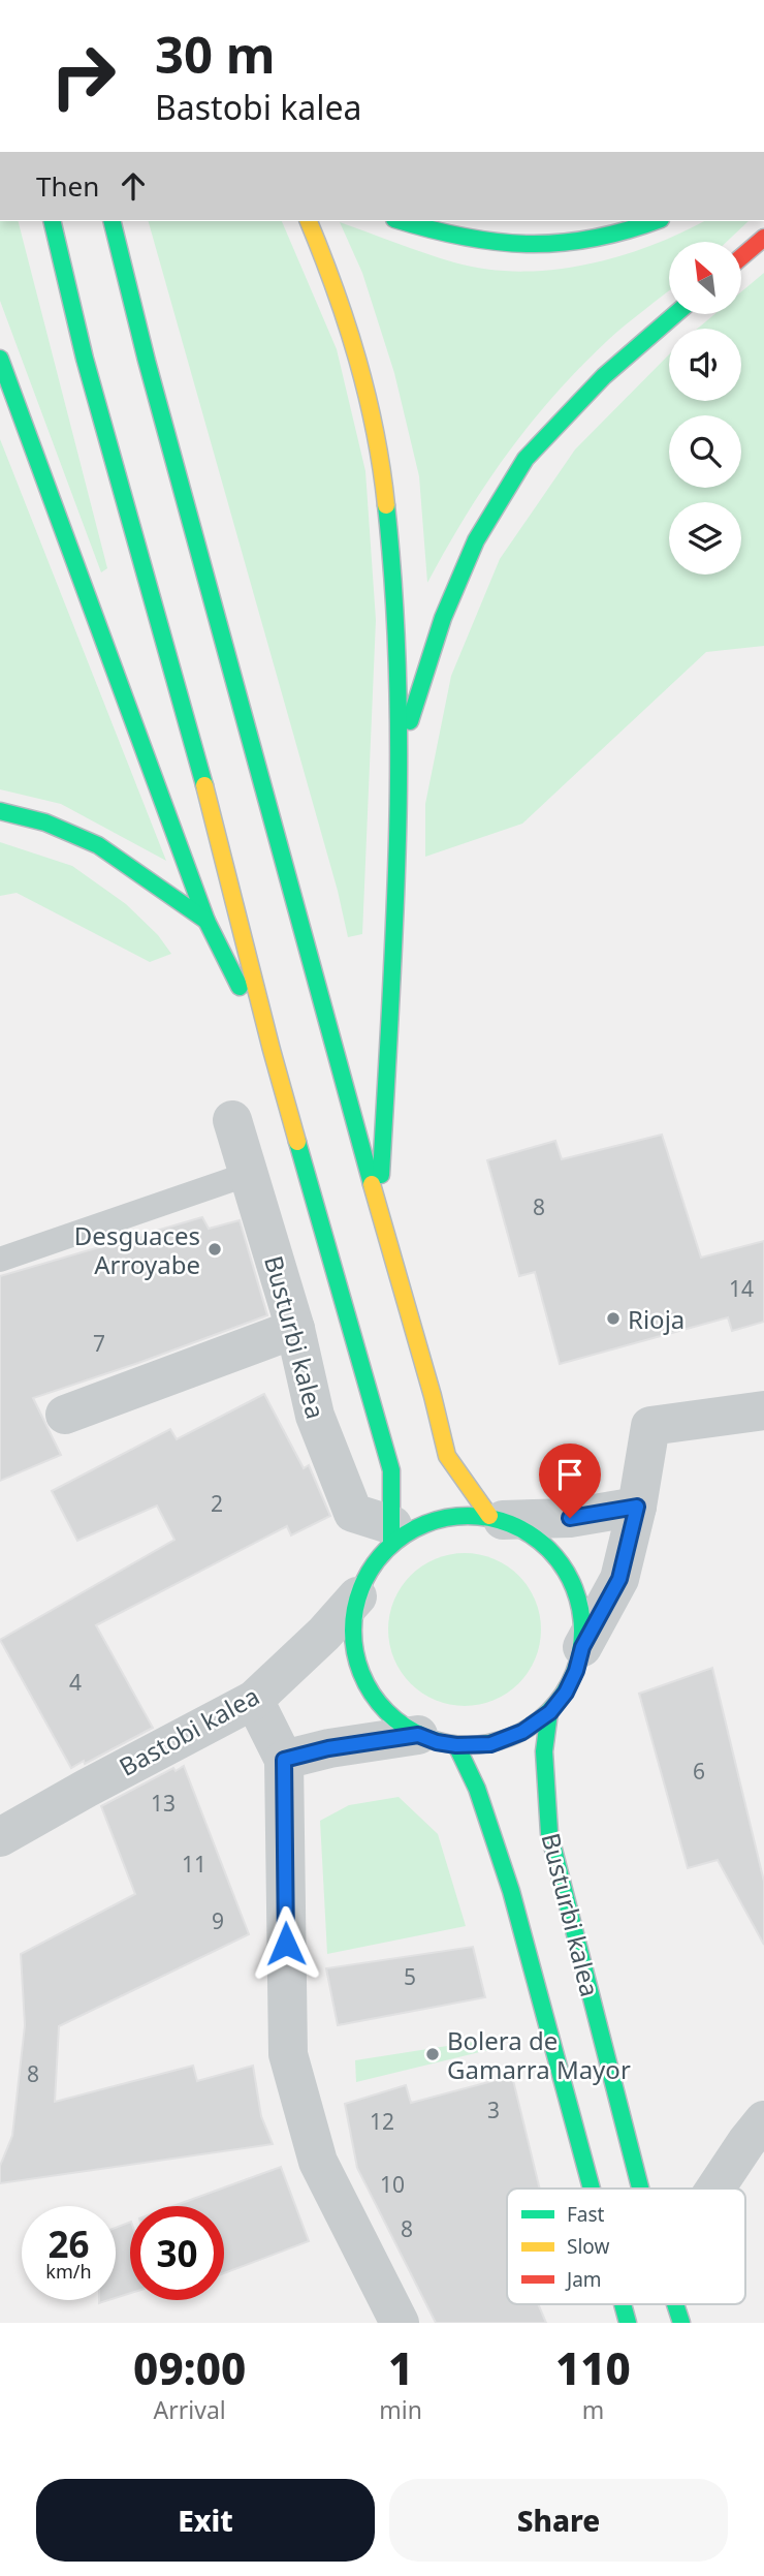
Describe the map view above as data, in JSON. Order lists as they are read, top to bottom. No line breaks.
{"streets":{"highway":["Busturbi kalea"],"street":["Bastobi kalea"]},"crossings":[["Busturbi kalea","Bastobi kalea"]],"places":["Desguaces Arroyabe","Rioja","Bolera de Gamarra Mayor"],"house_numbers":["8","14","7","2","4","6","13","11","9","5","8","3","12","10","8"],"legend":["Fast","Slow","Jam"],"north":"top left","page":{"turn":["30 m","Bastobi kalea"],"then":"Then","speed":"26 km/h","limit":"30","eta":["09:00","Arrival","1","min","110","m"],"buttons":["Exit","Share"]}}
